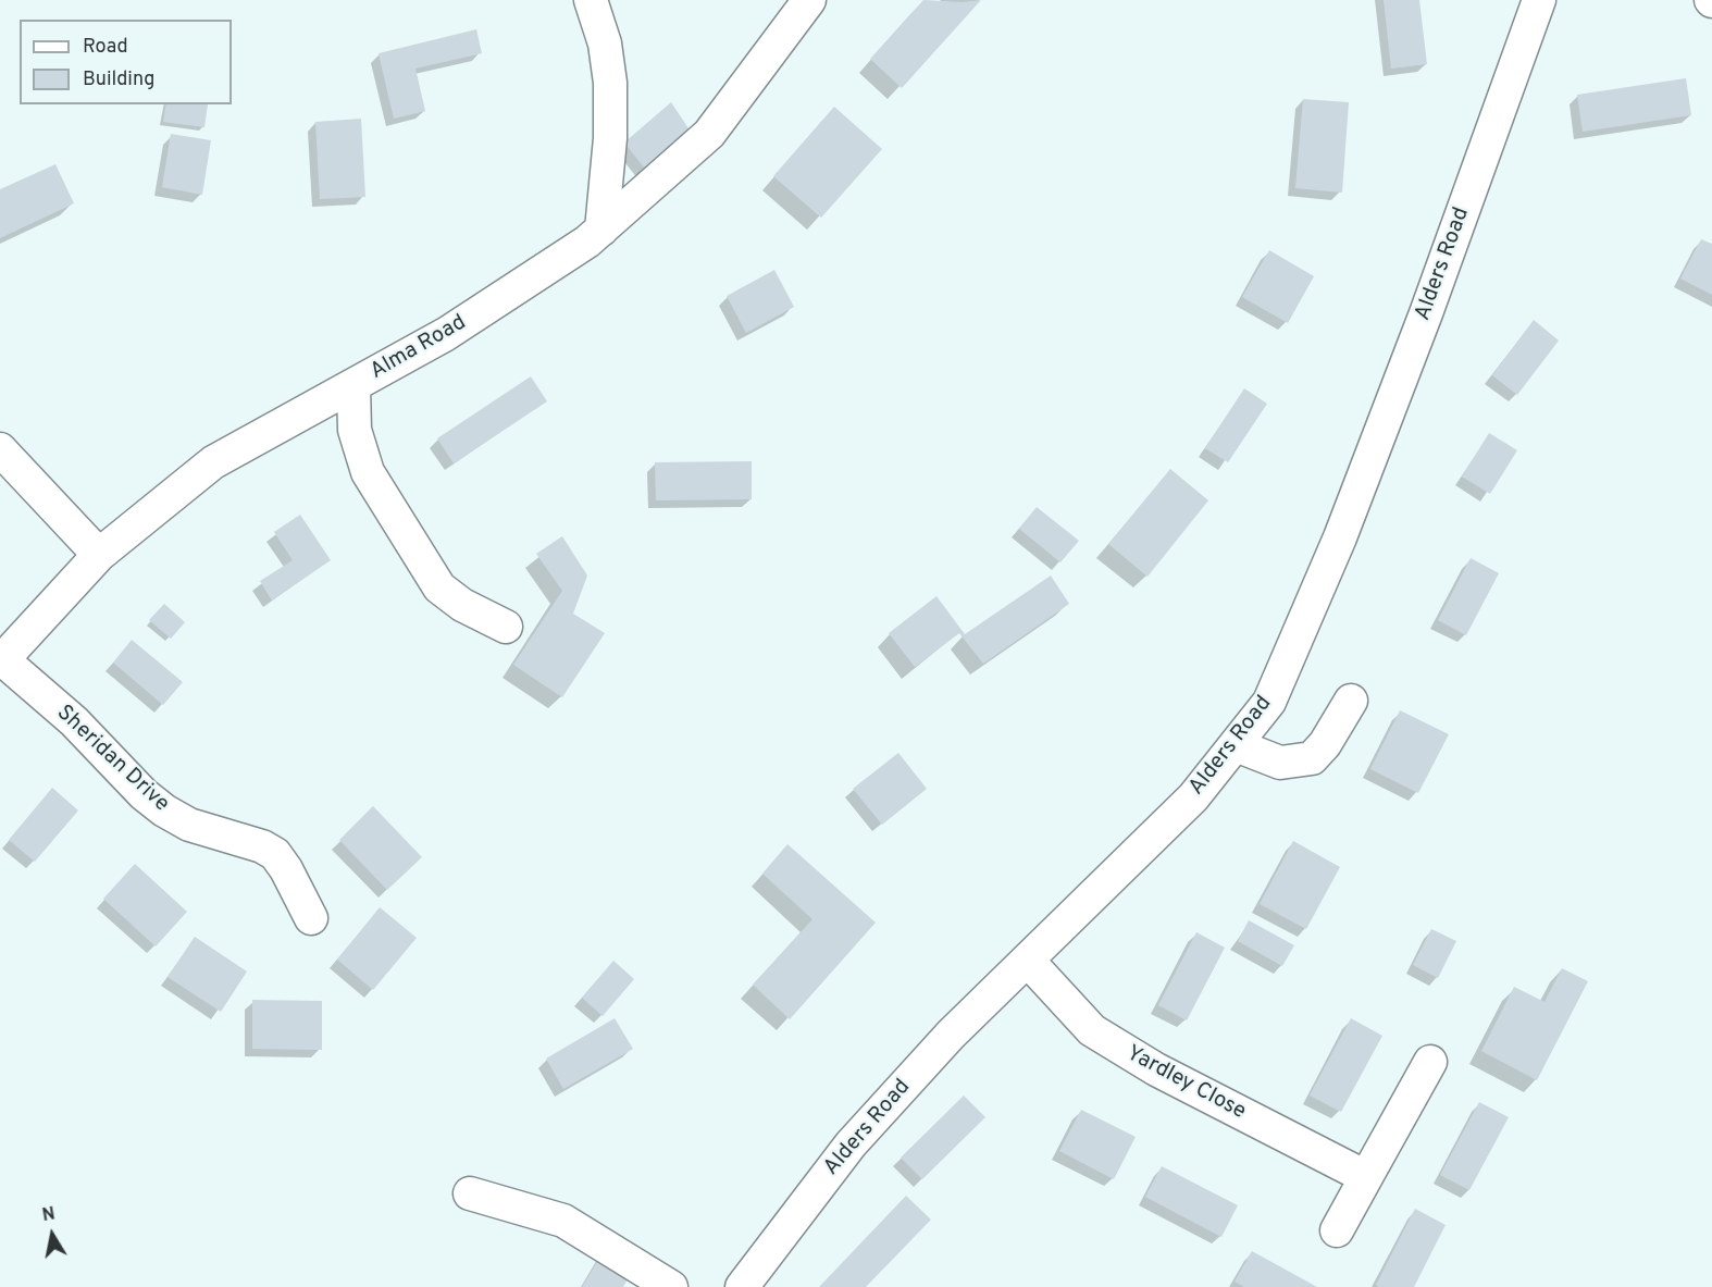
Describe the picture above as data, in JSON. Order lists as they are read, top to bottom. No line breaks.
{"streets":{"street":["Alders Road","Alma Road","Sheridan Drive","Yardley Close"]},"crossings":[["Alders Road","Yardley Close"],["Alma Road","Sheridan Drive"]],"legend":["Road","Building"],"north":"top"}
